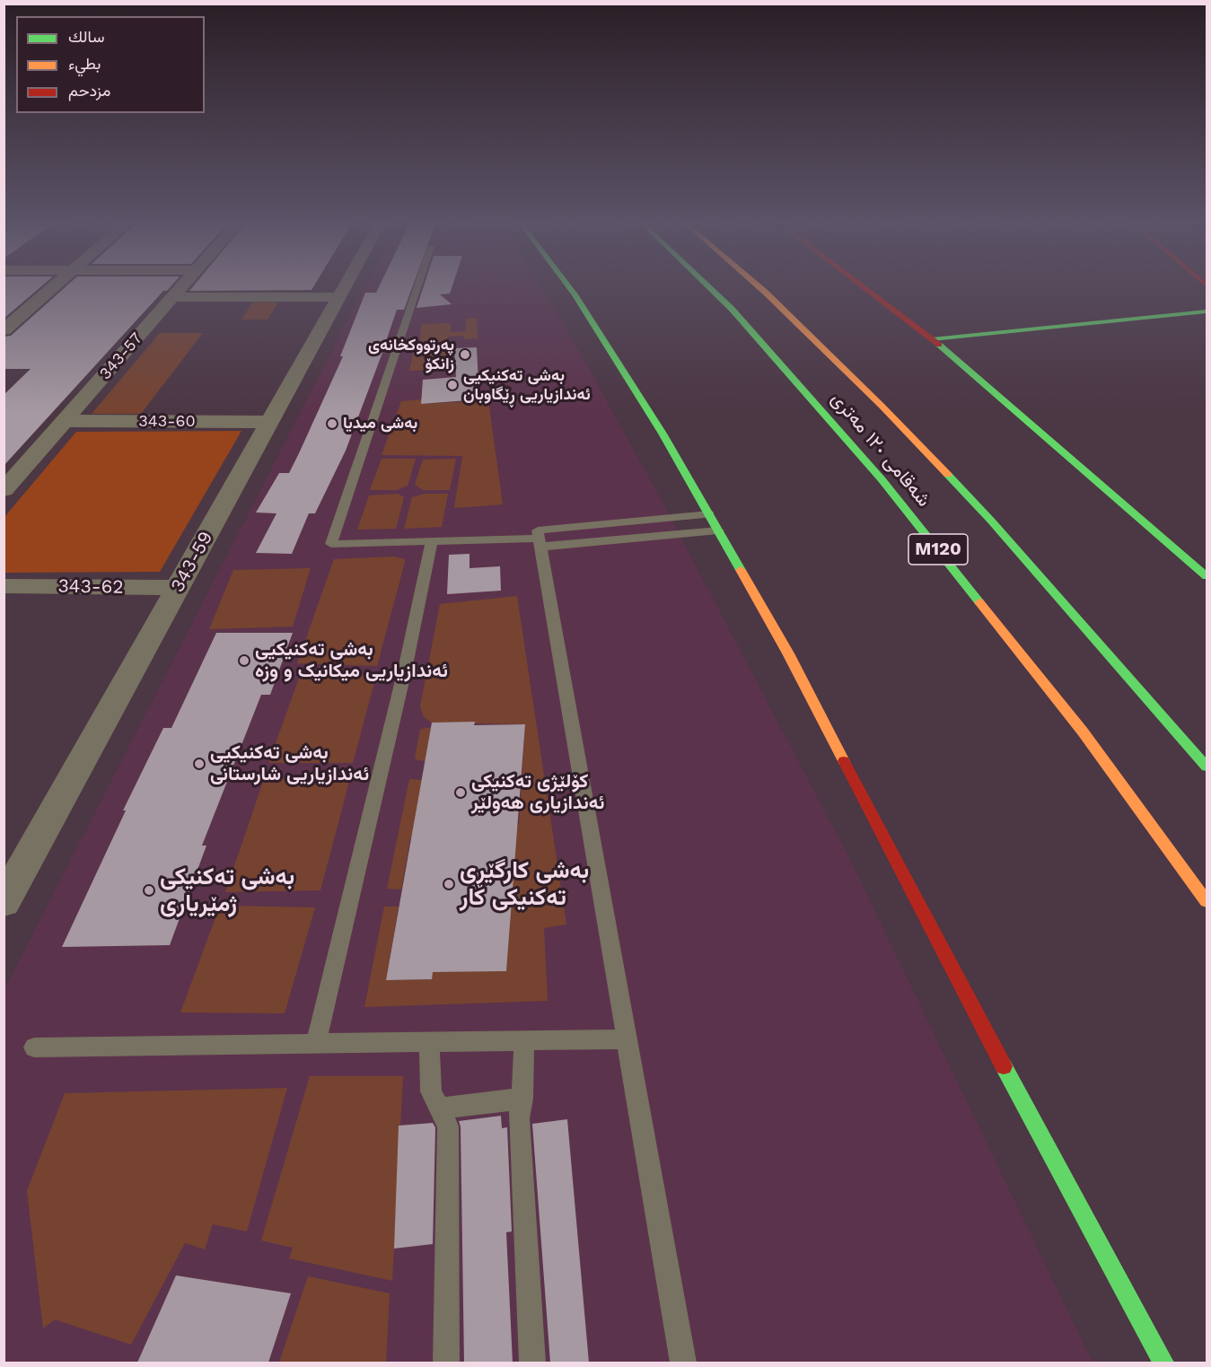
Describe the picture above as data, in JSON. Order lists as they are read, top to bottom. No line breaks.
{"streets":{"main road":["شەقامی ١٢٠ مەتری","M120"],"street":["343-57","343-60","343-59","343-62"]},"crossings":[["343-57","343-60"],["343-60","343-59"],["343-59","343-62"]],"places":["پەرتووکخانەی زانکۆ","بەشی تەکنیکیی ئەندازیاریی ڕێگاوبان","بەشی میدیا","بەشی تەکنیکیی ئەندازیاریی میکانیک و وزە","بەشی تەکنیکیی ئەندازیاریی شارستانی","کۆلێژی تەکنیکی ئەندازیاری هەولێر","بەشی کارگێڕی تەکنیکی کار","بەشی تەکنیکی ژمێریاری"],"legend":["سالك","بطيء","مزدحم"]}
